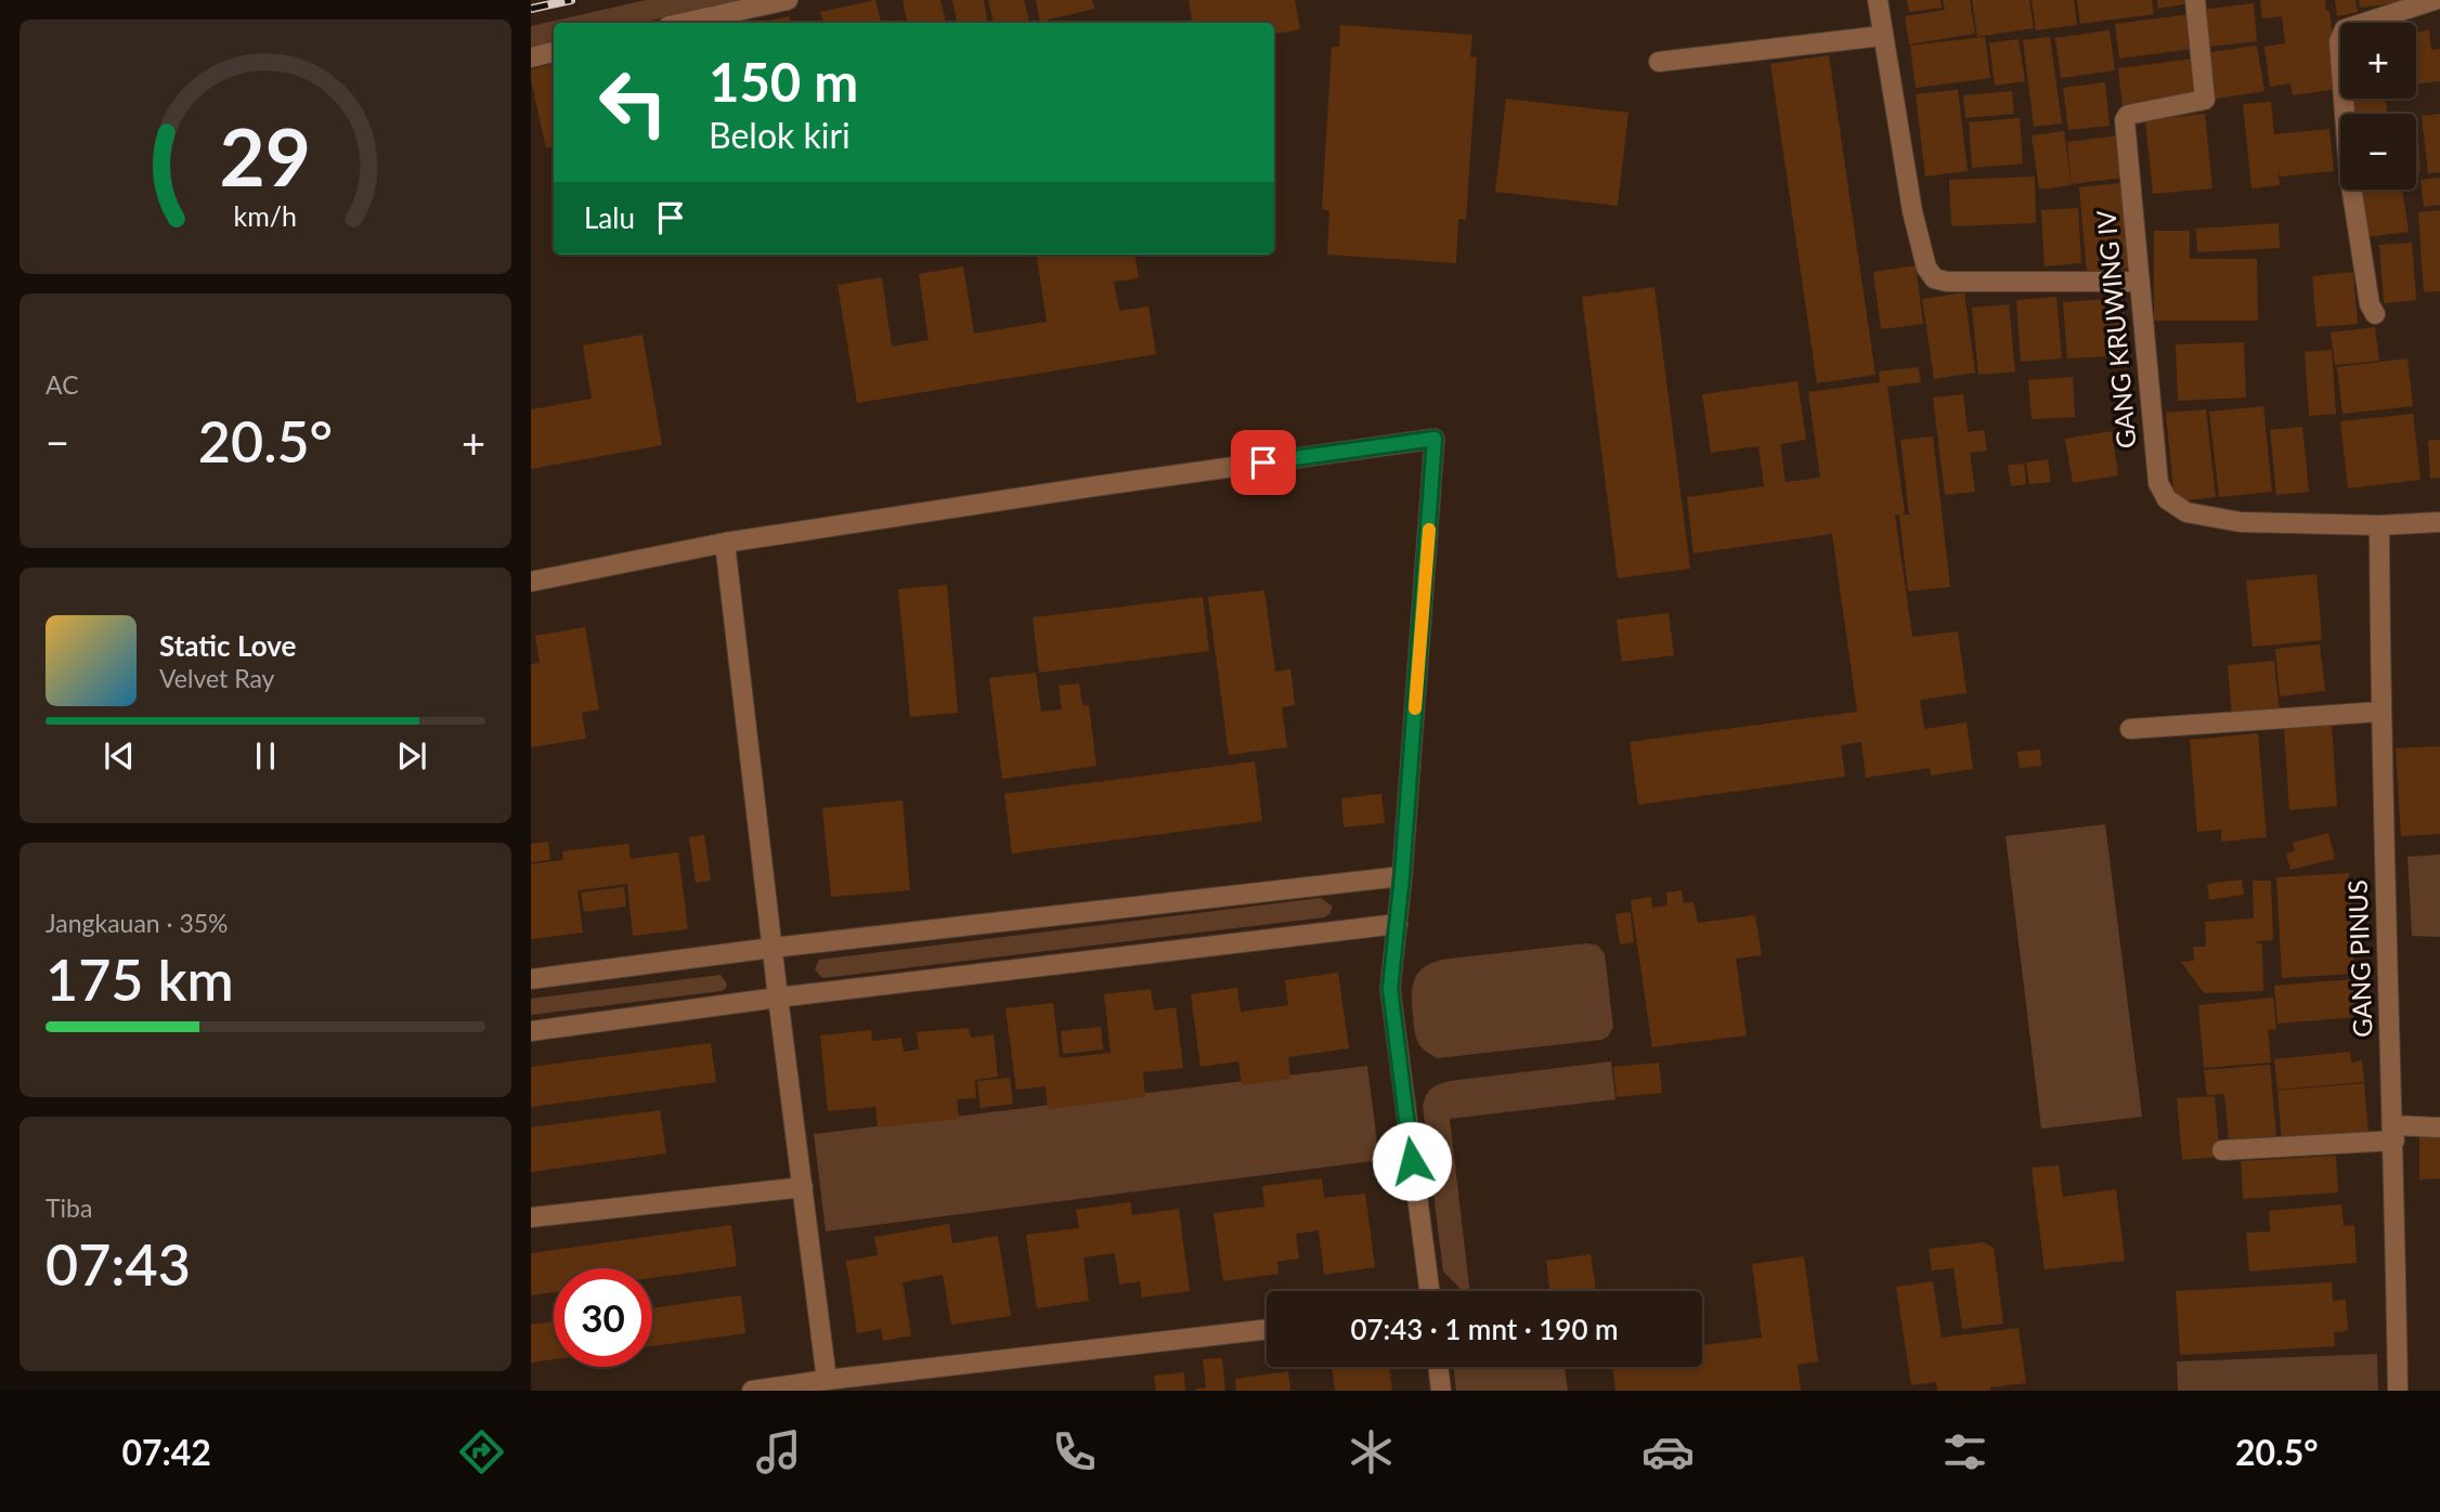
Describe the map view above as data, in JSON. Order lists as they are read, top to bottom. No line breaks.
{"streets":{"street":["GANG KRUWING IV","GANG PINUS"]},"crossings":[["GANG KRUWING IV","GANG PINUS"]],"page":{"map_buttons":["+","−"],"turn":["150 m","Belok kiri"],"then":"Lalu","tile":["AC",["Jangkauan · 35%","175 km"],["Tiba","07:43"]],"heat":["−","20.5°","+"],"song":["Static Love","Velvet Ray"],"limit":"30","trip":"07:43 · 1 mnt · 190 m","tabs":["07:42","20.5°"],"gauge":["29","km/h"]}}
